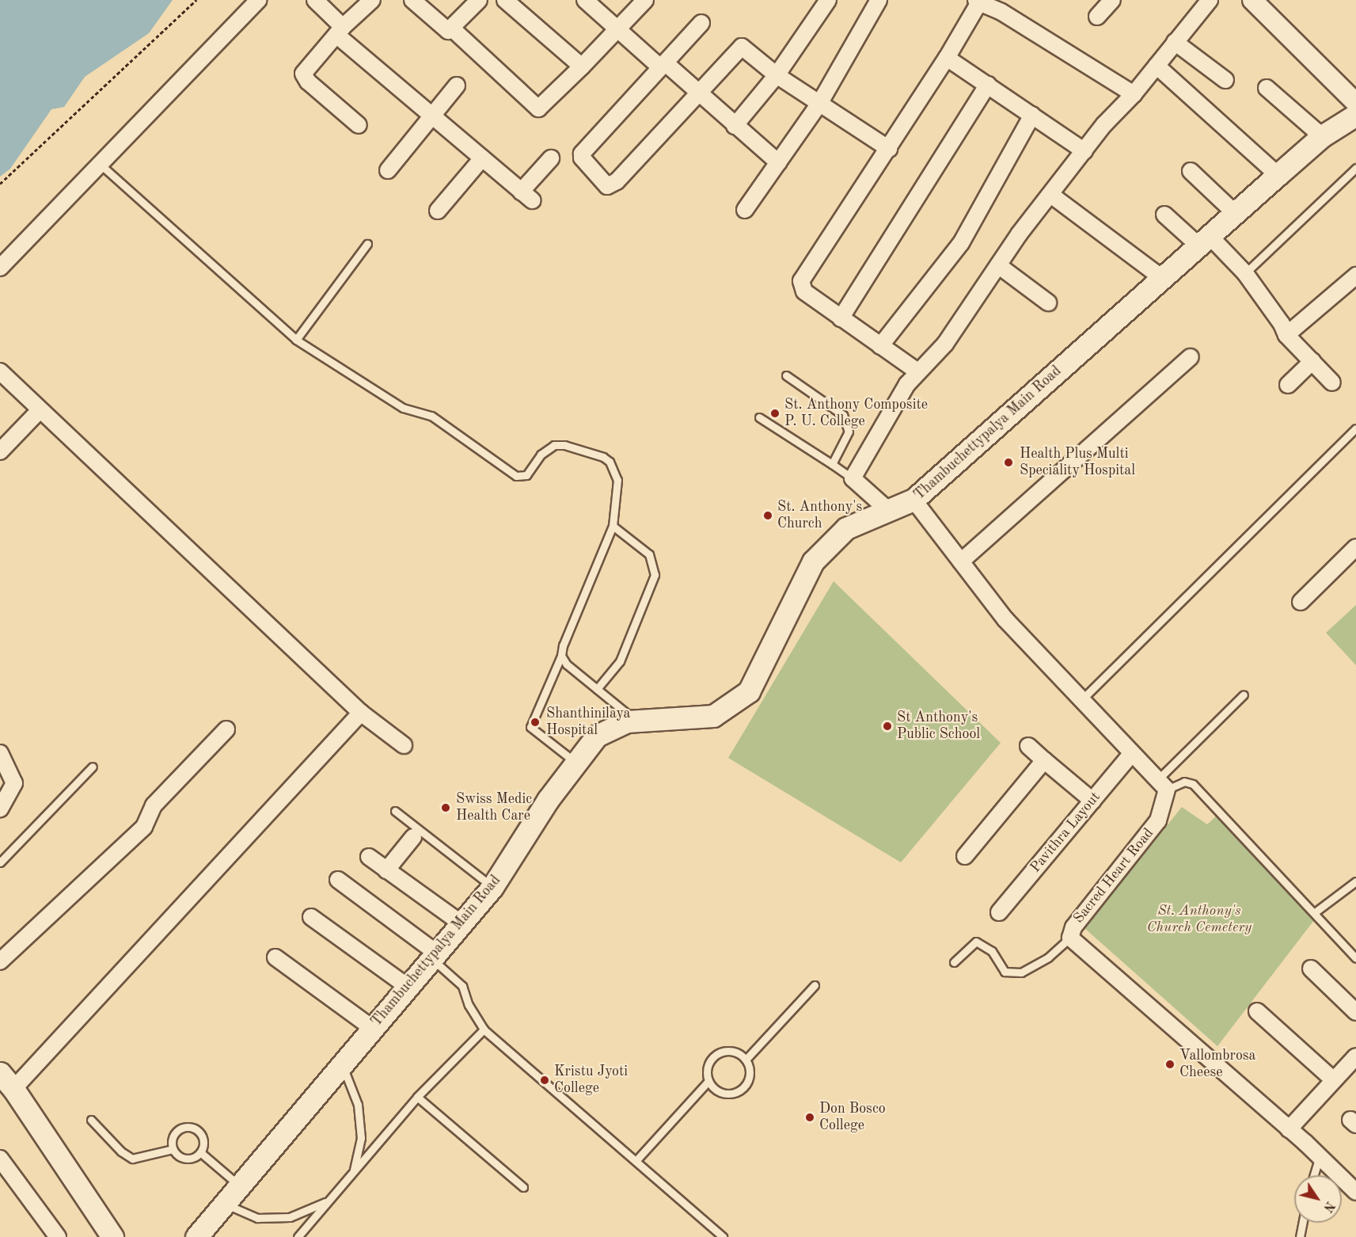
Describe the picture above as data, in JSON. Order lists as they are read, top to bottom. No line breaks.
{"streets":{"main road":["Thambuchettypalya Main Road"],"street":["Pavithra Layout","Sacred Heart Road"]},"parks":["St. Anthony's Church Cemetery"],"places":["St. Anthony Composite P. U. College","Health Plus Multi Speciality Hospital","St. Anthony's Church","Shanthinilaya Hospital","St Anthony's Public School","Swiss Medic Health Care","Vallombrosa Cheese","Kristu Jyoti College","Don Bosco College"],"north":"bottom right"}
